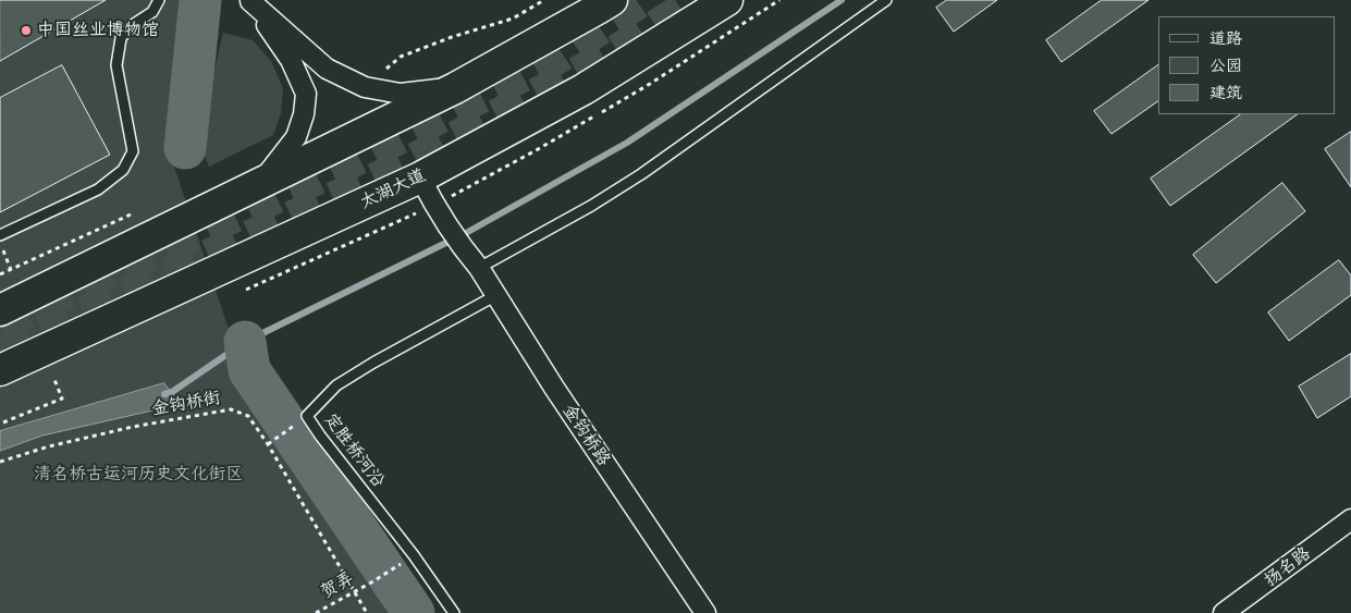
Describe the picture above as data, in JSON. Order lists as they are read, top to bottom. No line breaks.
{"streets":{"main road":["太湖大道"],"street":["金钩桥路","扬名路"],"lane":["定胜桥河沿"],"path":["金钩桥街","贺弄"]},"crossings":[["太湖大道","金钩桥路"],["金钩桥街","贺弄"],["金钩桥路","定胜桥河沿"],["定胜桥河沿","贺弄"]],"parks":["清名桥古运河历史文化街区"],"places":["中国丝业博物馆"],"legend":["道路","公园","建筑"]}
